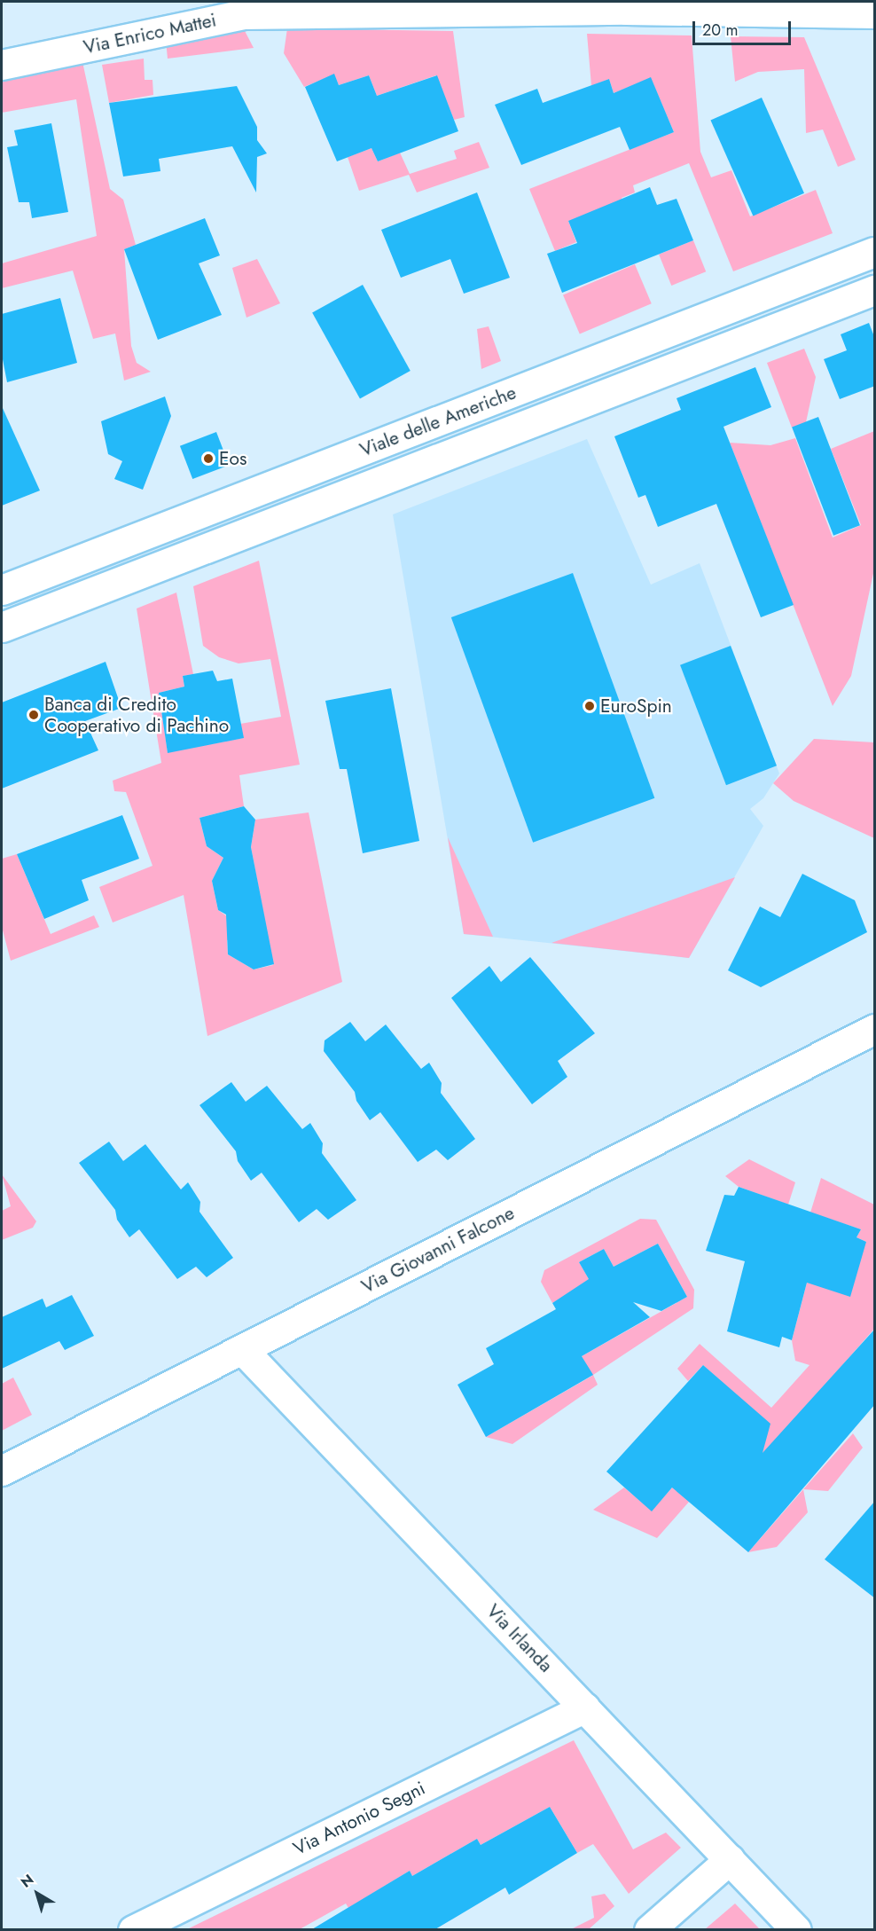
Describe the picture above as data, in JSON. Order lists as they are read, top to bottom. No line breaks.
{"streets":{"street":["Via Enrico Mattei","Viale delle Americhe","Via Giovanni Falcone","Via Irlanda","Via Antonio Segni"]},"crossings":[["Via Giovanni Falcone","Via Irlanda"],["Via Irlanda","Via Antonio Segni"]],"places":["Eos","EuroSpin","Banca di Credito Cooperativo di Pachino"],"scale_bar":"20 m","north":"top left"}
